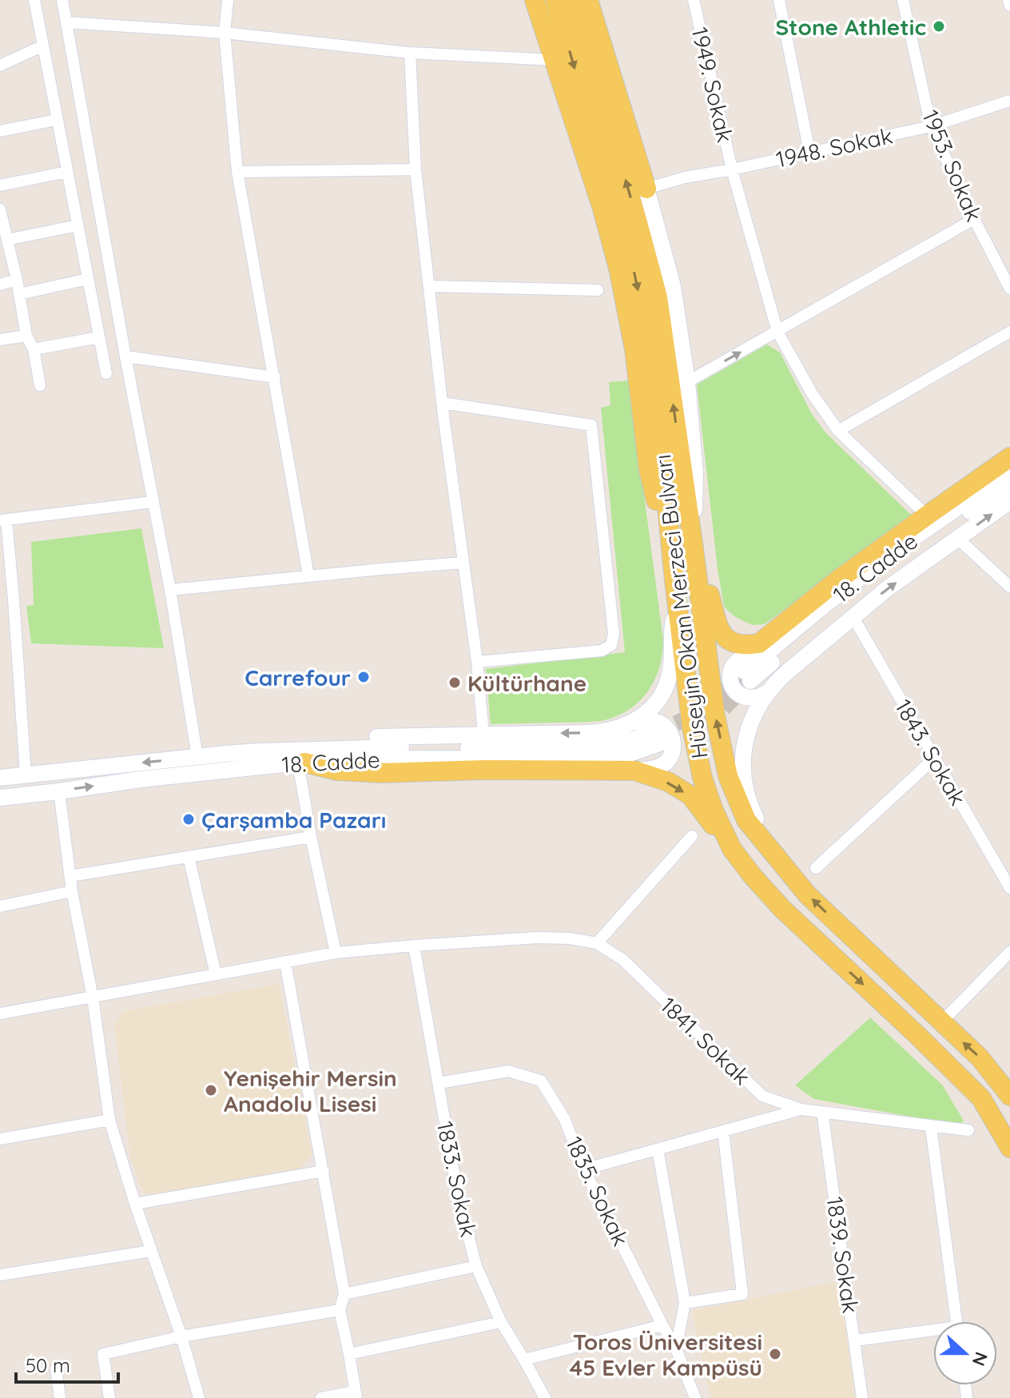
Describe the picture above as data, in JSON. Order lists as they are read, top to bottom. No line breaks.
{"streets":{"main road":["Hüseyin Okan Merzeci Bulvarı"],"street":["1949. Sokak","1948. Sokak","1953. Sokak","18. Cadde","1843. Sokak","1841. Sokak","1833. Sokak","1835. Sokak","1839. Sokak"]},"crossings":[["1949. Sokak","1948. Sokak"],["1948. Sokak","1953. Sokak"],["1841. Sokak","1833. Sokak"],["1841. Sokak","1839. Sokak"],["1833. Sokak","1835. Sokak"]],"places":["Stone Athletic","Carrefour","Kültürhane","Çarşamba Pazarı","Yenişehir Mersin Anadolu Lisesi","Toros Üniversitesi 45 Evler Kampüsü"],"scale_bar":"50 m","north":"right"}
